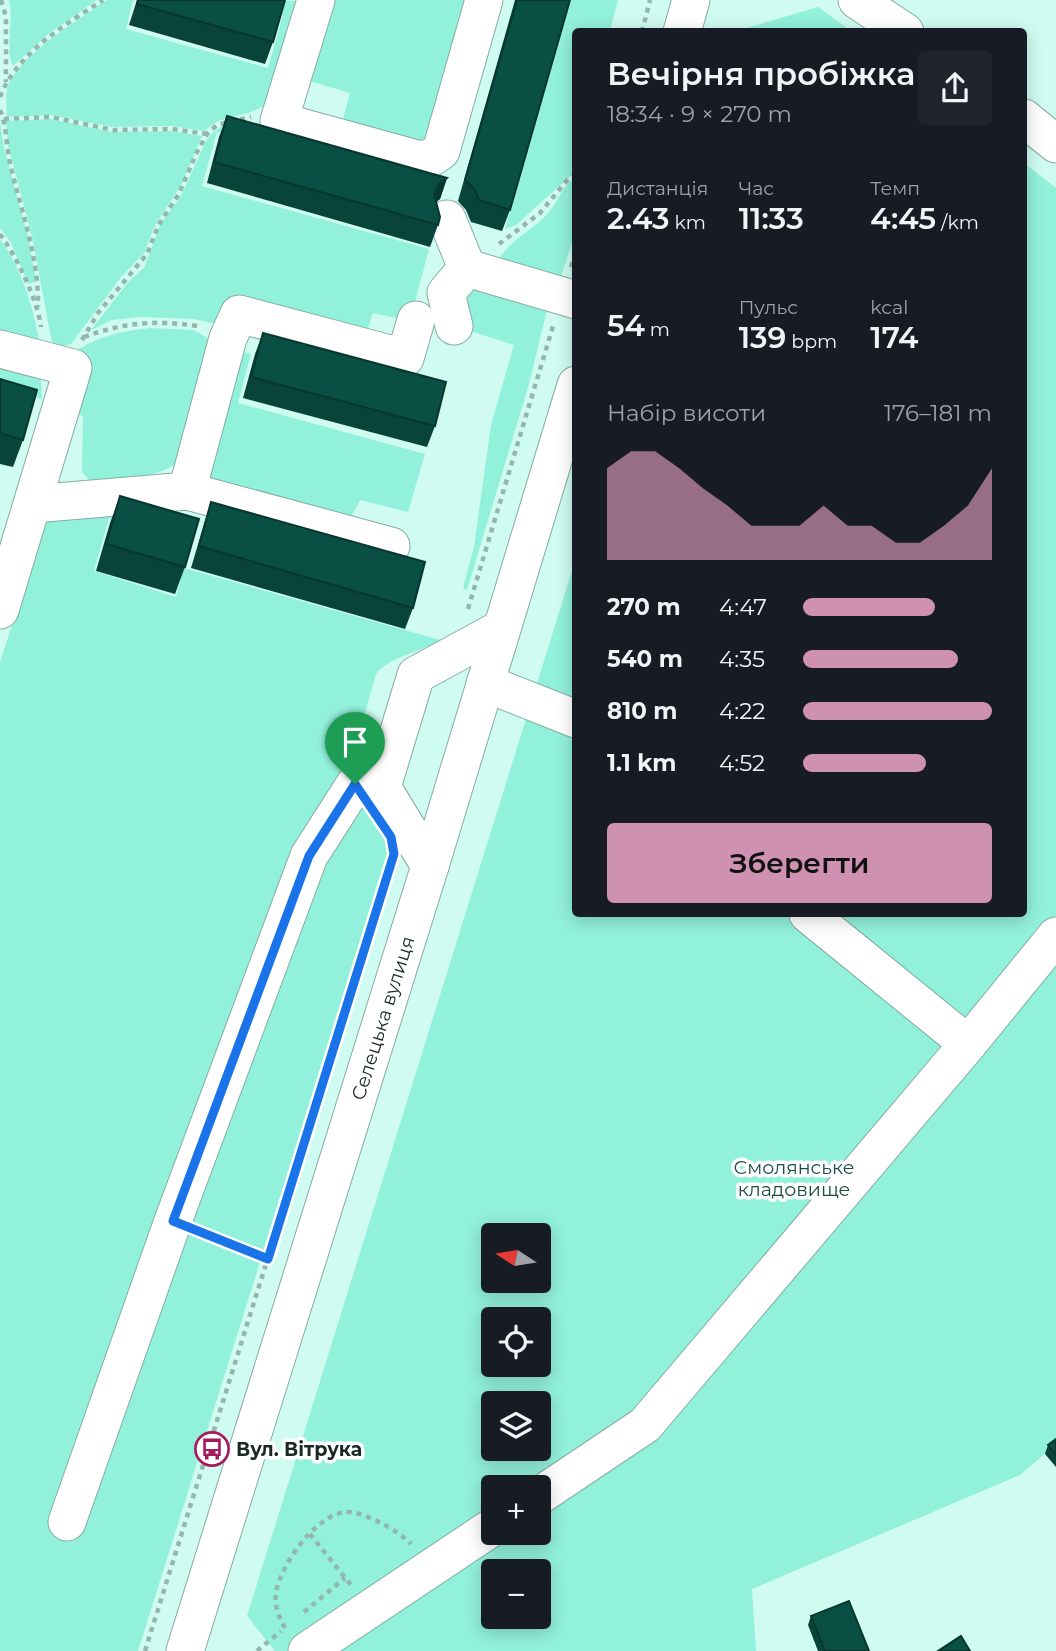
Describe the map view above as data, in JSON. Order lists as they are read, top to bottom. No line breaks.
{"streets":{"street":["Селецька вулиця"]},"parks":["Смолянське кладовище"],"places":{"bus stop":["Вул. Вітрука"]},"north":"left","page":{"heading":["Вечірня пробіжка","18:34 · 9 × 270 m"],"stats":[["Дистанція","2.43 km"],["Час","11:33"],["Темп","4:45 /km"],["54 m"],["Пульс","139 bpm"],["kcal","174"]],"chart":["Набір висоти","176–181 m"],"list":[{"name":"270 m","note":"4:47"},{"name":"540 m","note":"4:35"},{"name":"810 m","note":"4:22"},{"name":"1.1 km","note":"4:52"}],"buttons":"Зберегти","map_buttons":["+","−"]}}
